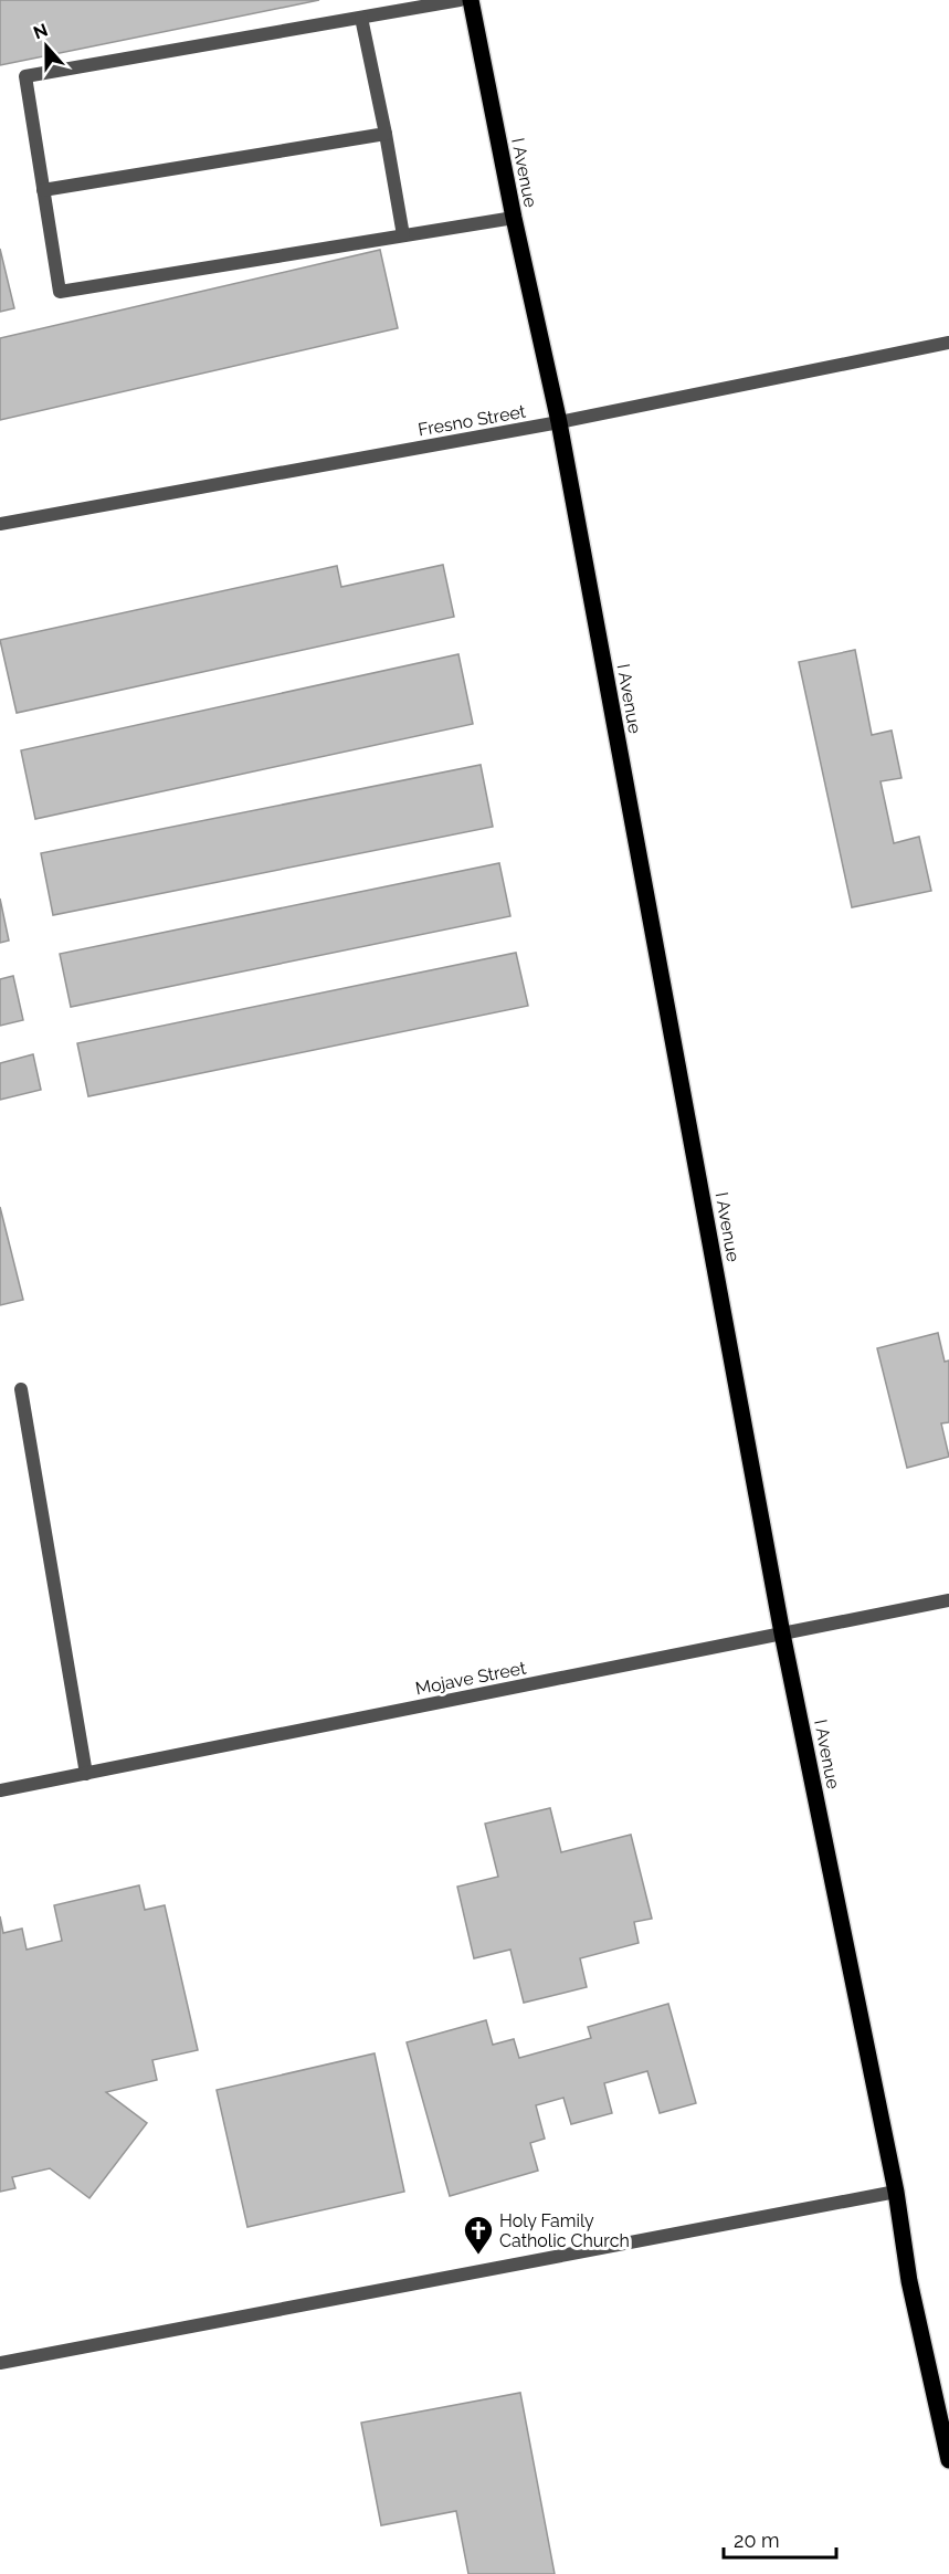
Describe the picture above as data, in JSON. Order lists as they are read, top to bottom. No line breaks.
{"streets":{"main road":["I Avenue"],"street":["Fresno Street","Mojave Street"]},"crossings":[["I Avenue","Fresno Street"],["I Avenue","Mojave Street"]],"places":{"church":["Holy Family Catholic Church"]},"scale_bar":"20 m","north":"top"}
